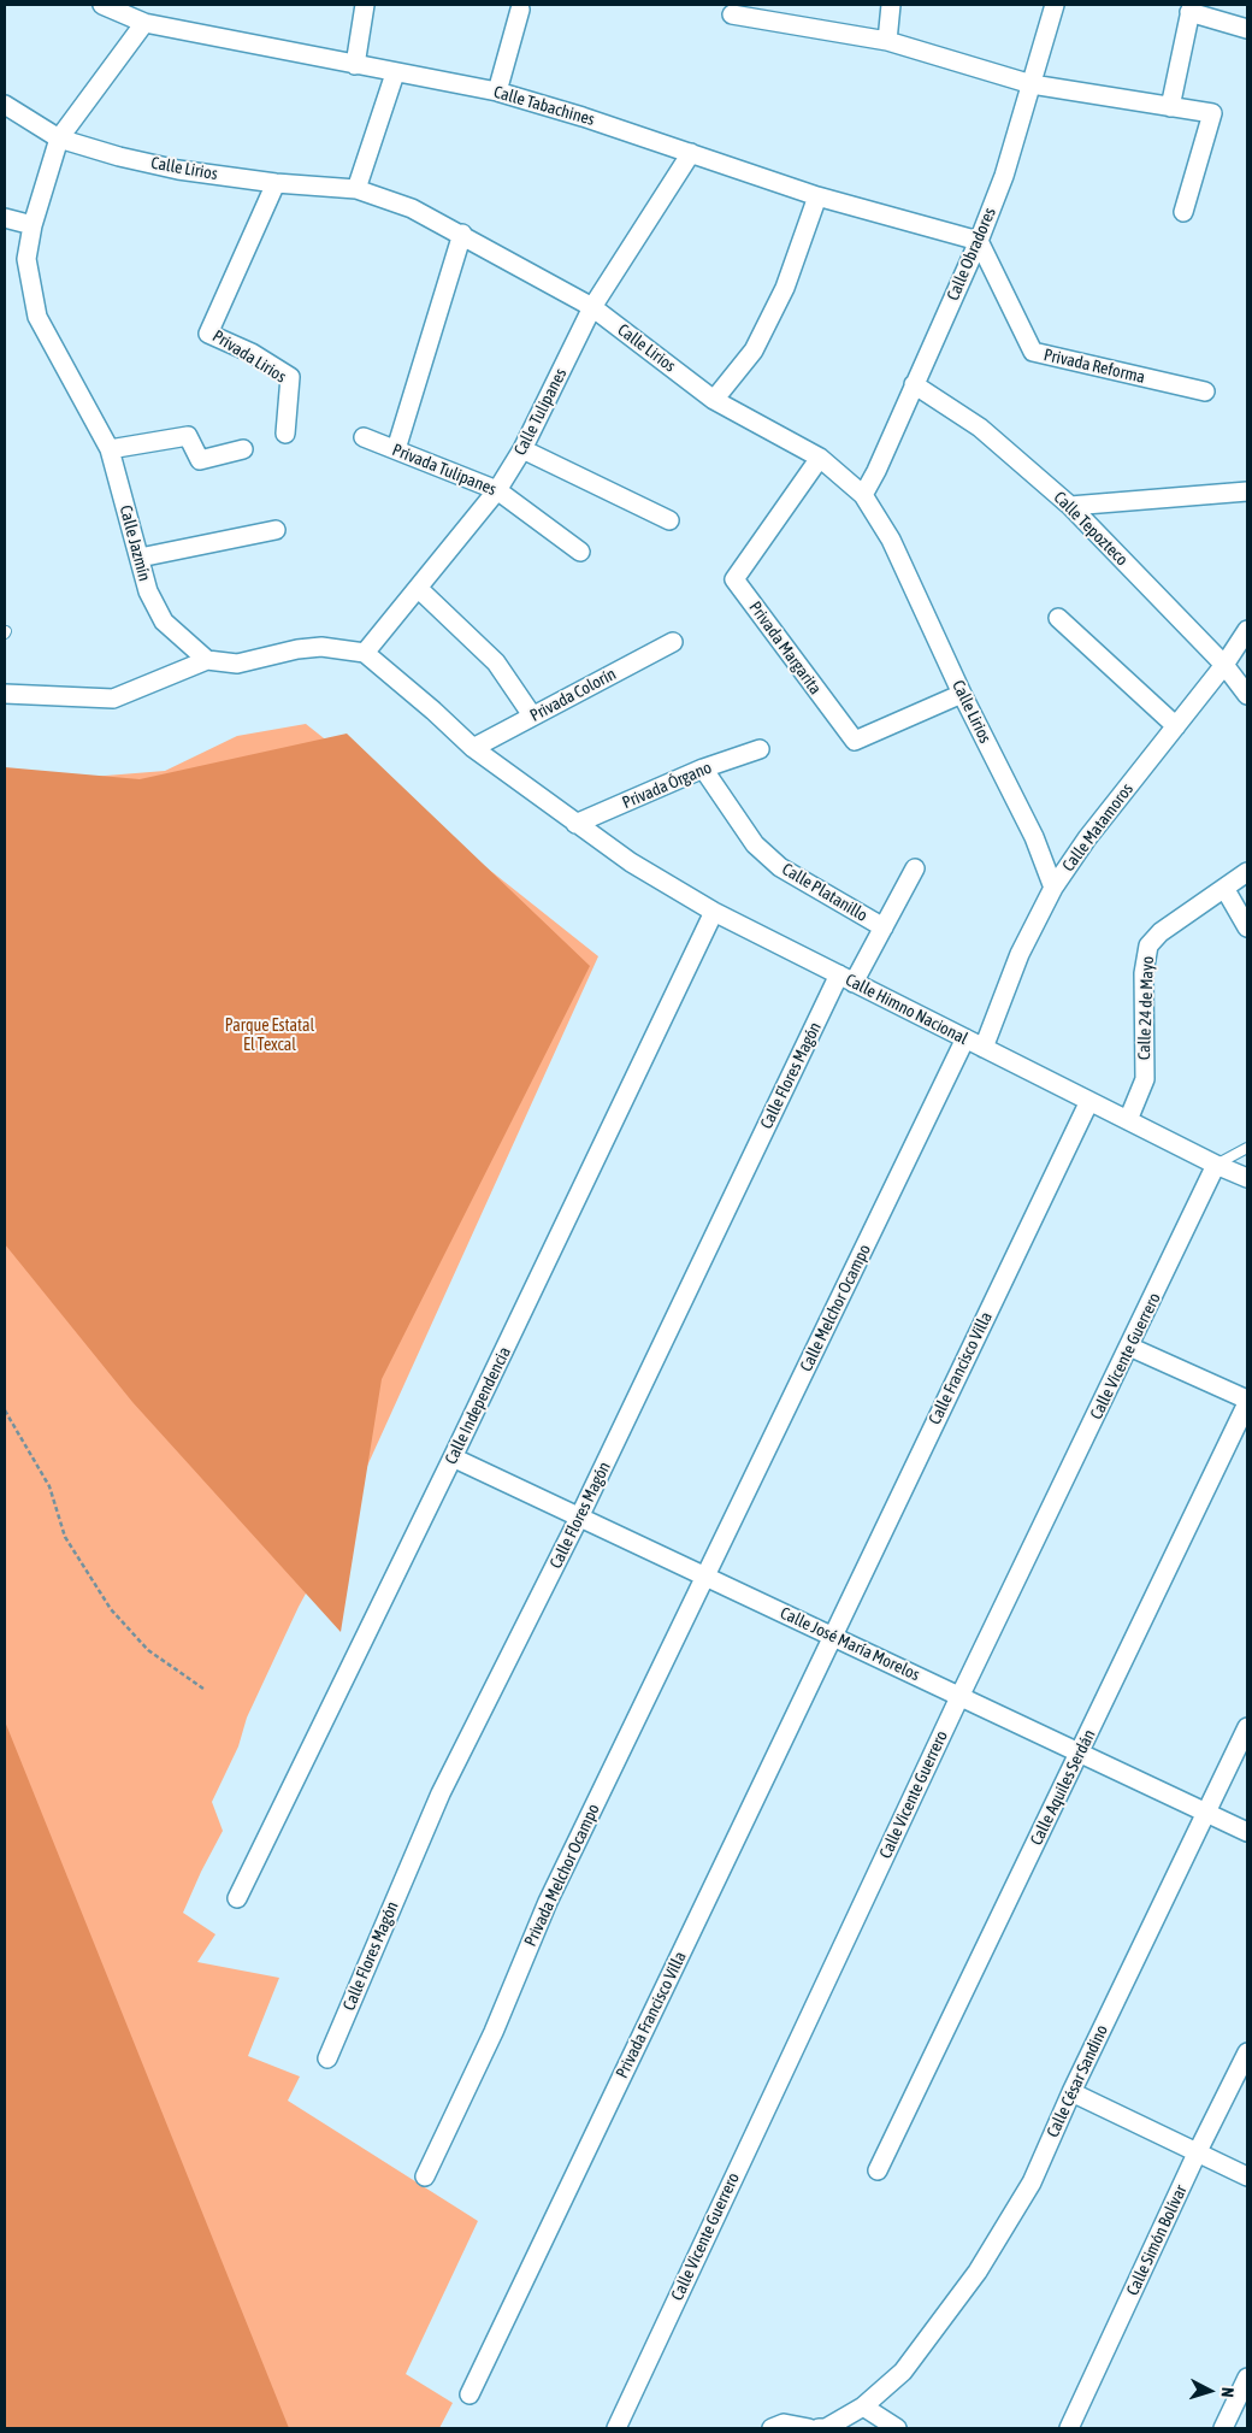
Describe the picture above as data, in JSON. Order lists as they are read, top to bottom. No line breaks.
{"streets":{"street":["Calle Tabachines","Calle Lirios","Calle Obradores","Privada Lirios","Privada Reforma","Calle Tulipanes","Privada Tulipanes","Calle Tepozteco","Calle Jazmín","Privada Margarita","Privada Colorín","Privada Órgano","Calle Matamoros","Calle Platanillo","Calle 24 de Mayo","Calle Himno Nacional","Calle Flores Magón","Calle Melchor Ocampo","Calle Vicente Guerrero","Calle Francisco Villa","Calle Independencia","Calle José María Morelos","Calle Aquiles Serdán","Privada Melchor Ocampo","Privada Francisco Villa","Calle César Sandino","Calle Simón Bolívar"]},"crossings":[["Calle Tabachines","Calle Obradores"],["Calle Tabachines","Privada Reforma"],["Calle Tabachines","Calle Tulipanes"],["Calle Tabachines","Calle Jazmín"],["Calle Lirios","Calle Obradores"],["Calle Lirios","Privada Lirios"],["Calle Lirios","Calle Tulipanes"],["Calle Lirios","Calle Jazmín"],["Calle Lirios","Privada Margarita"],["Calle Lirios","Calle Matamoros"],["Calle Obradores","Privada Reforma"],["Calle Obradores","Calle Tepozteco"],["Calle Tulipanes","Privada Tulipanes"],["Calle Tepozteco","Calle Matamoros"],["Privada Órgano","Calle Platanillo"],["Privada Órgano","Calle Himno Nacional"],["Calle Matamoros","Calle Himno Nacional"],["Calle Platanillo","Calle Flores Magón"],["Calle 24 de Mayo","Calle Himno Nacional"],["Calle Himno Nacional","Calle Flores Magón"],["Calle Himno Nacional","Calle Melchor Ocampo"],["Calle Himno Nacional","Calle Vicente Guerrero"],["Calle Himno Nacional","Calle Francisco Villa"],["Calle Himno Nacional","Calle Independencia"],["Calle Flores Magón","Calle José María Morelos"],["Calle Melchor Ocampo","Calle José María Morelos"],["Calle Melchor Ocampo","Privada Melchor Ocampo"],["Calle Vicente Guerrero","Calle José María Morelos"],["Calle Francisco Villa","Calle José María Morelos"],["Calle Francisco Villa","Privada Francisco Villa"],["Calle Independencia","Calle José María Morelos"],["Calle José María Morelos","Calle Aquiles Serdán"],["Calle José María Morelos","Privada Melchor Ocampo"],["Calle José María Morelos","Privada Francisco Villa"],["Calle José María Morelos","Calle César Sandino"]],"parks":["Parque Estatal El Texcal"],"north":"right"}
